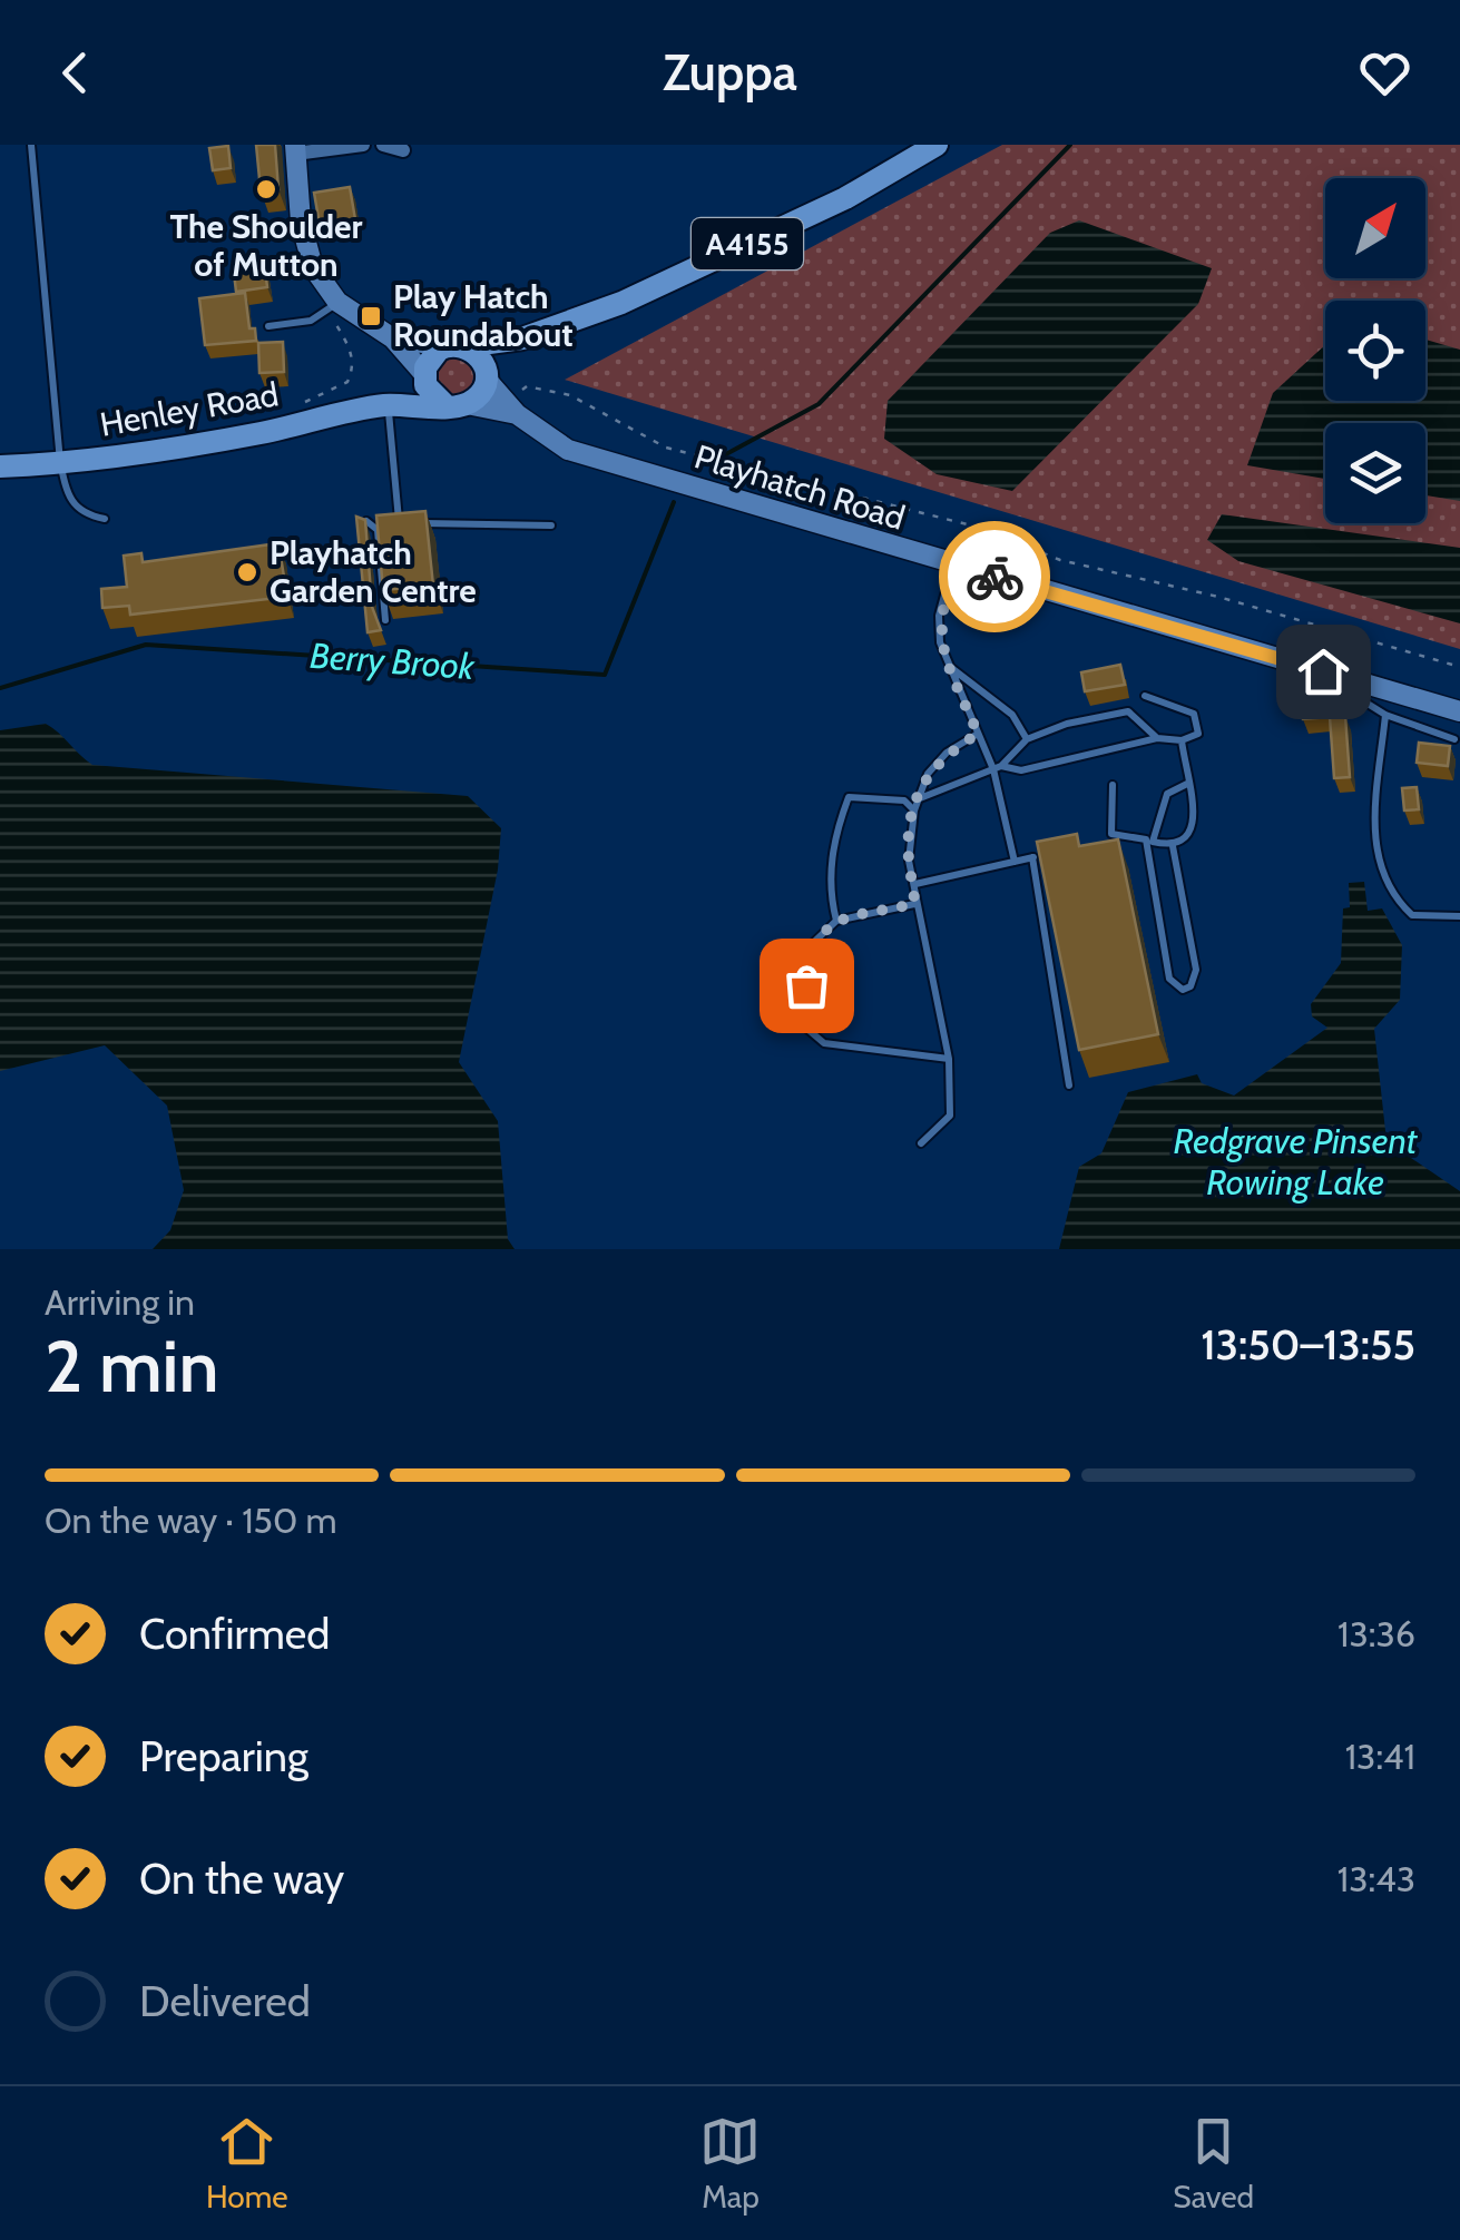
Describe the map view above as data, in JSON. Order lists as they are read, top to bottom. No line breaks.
{"streets":{"main road":["A4155","Henley Road","Playhatch Road"]},"crossings":[["A4155","Henley Road"],["A4155","Playhatch Road"],["Henley Road","Playhatch Road"]],"water":["Berry Brook","Redgrave Pinsent Rowing Lake"],"places":{"other":["The Shoulder of Mutton","Playhatch Garden Centre"],"transit":["Play Hatch Roundabout"]},"north":"top right","page":{"header":"Zuppa","heading":["2 min","Arriving in","13:50–13:55"],"bar":"On the way · 150 m","list":[["Confirmed","13:36"],["Preparing","13:41"],["On the way","13:43"],"Delivered"],"tabs":["Home","Map","Saved"]}}
